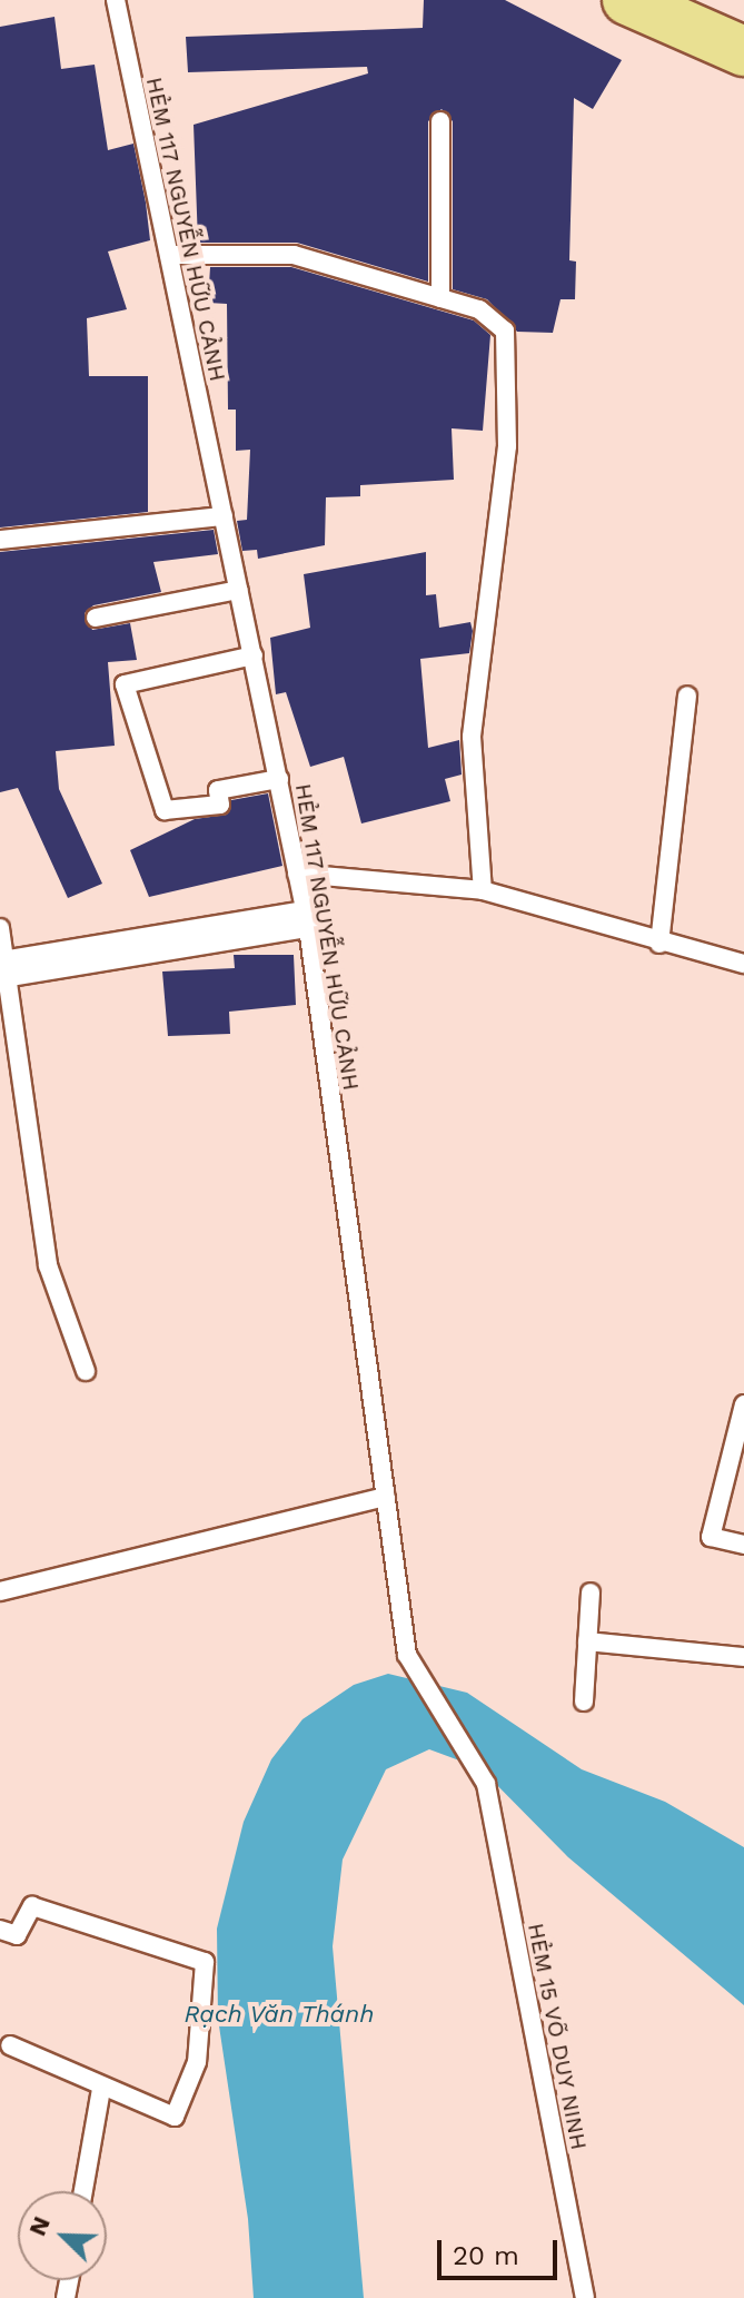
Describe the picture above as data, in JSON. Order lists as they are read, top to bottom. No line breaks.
{"streets":{"lane":["HẺM 117 NGUYỄN HỮU CẢNH","HẺM 15 VÕ DUY NINH"]},"crossings":[["HẺM 117 NGUYỄN HỮU CẢNH","HẺM 15 VÕ DUY NINH"]],"water":["Rạch Văn Thánh"],"scale_bar":"20 m","north":"top left"}
